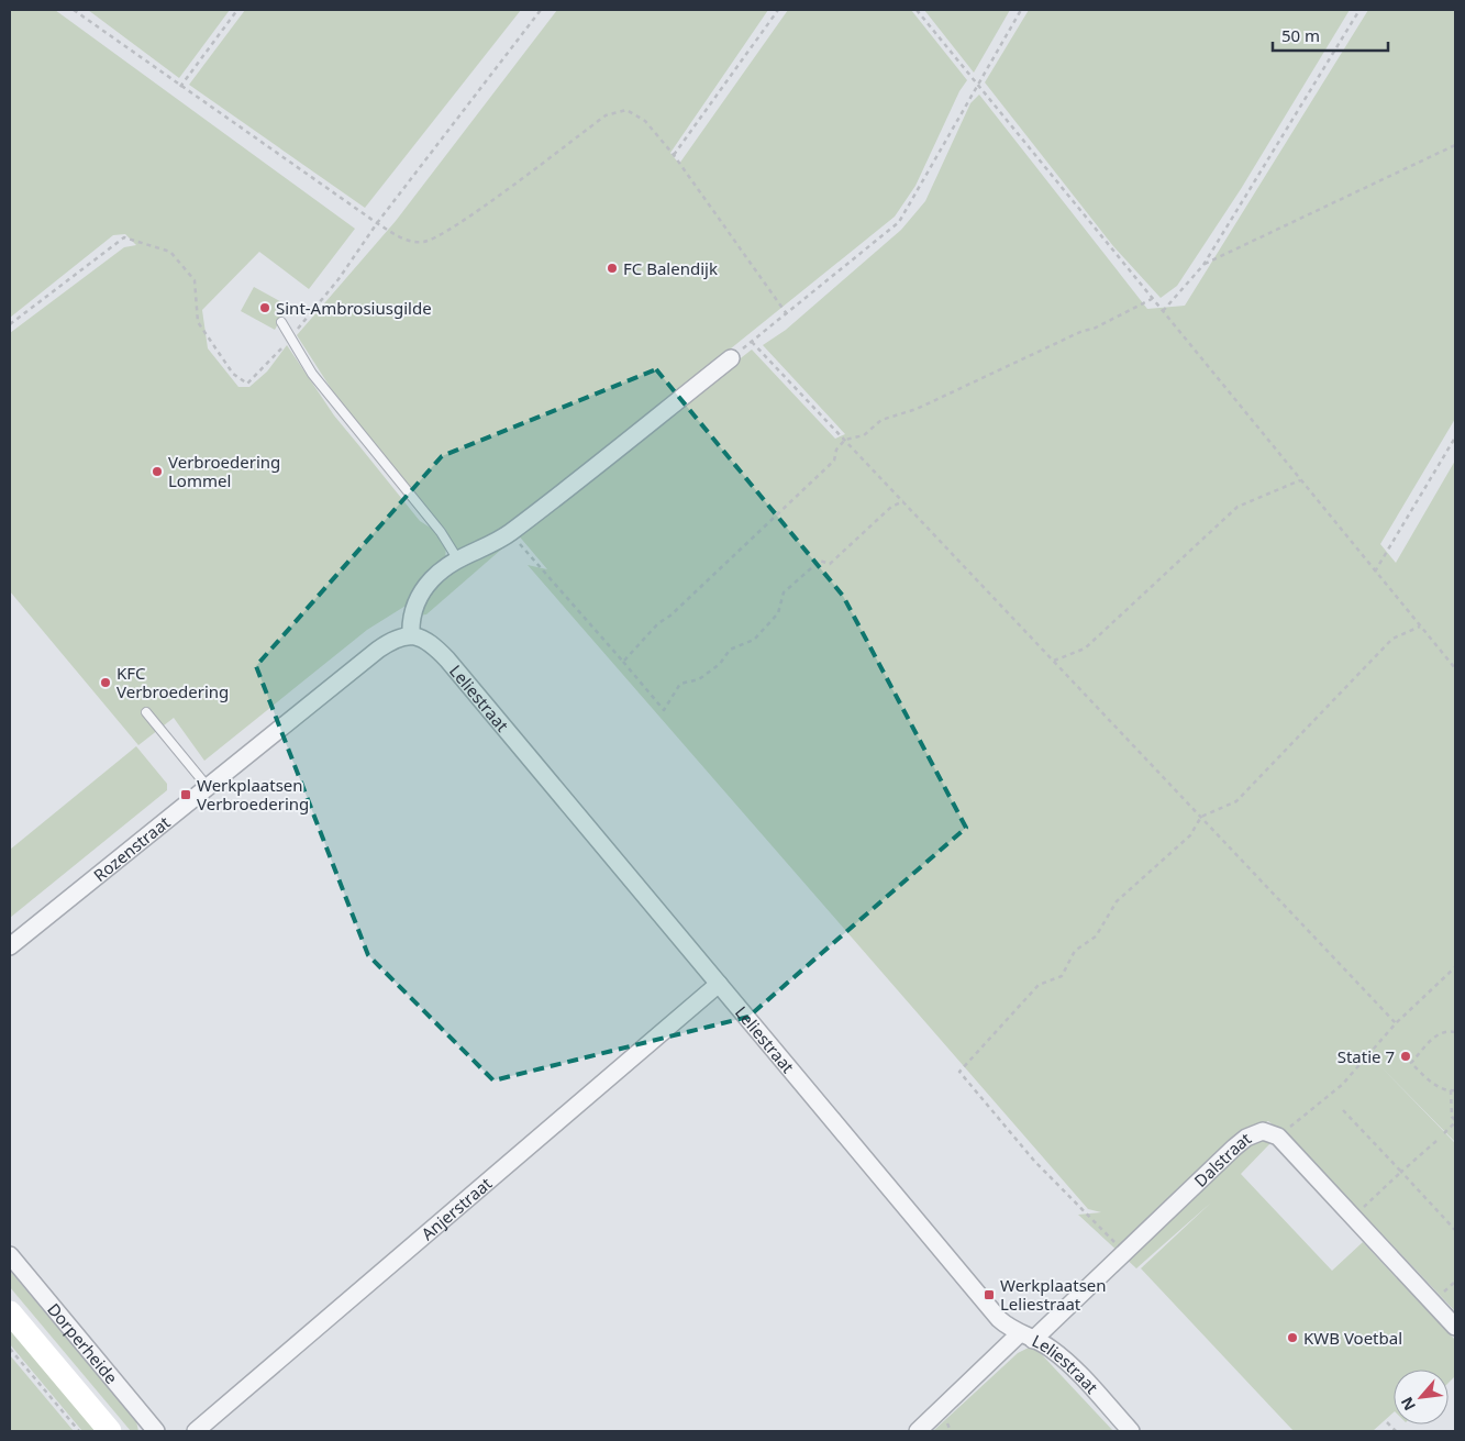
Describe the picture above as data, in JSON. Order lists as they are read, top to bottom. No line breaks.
{"streets":{"street":["Leliestraat","Rozenstraat","Dalstraat","Anjerstraat","Dorperheide"]},"crossings":[["Leliestraat","Rozenstraat"],["Leliestraat","Dalstraat"],["Leliestraat","Anjerstraat"]],"places":{"other":["FC Balendijk","Sint-Ambrosiusgilde","Verbroedering Lommel","KFC Verbroedering","Statie 7","KWB Voetbal"],"transit":["Werkplaatsen Verbroedering","Werkplaatsen Leliestraat"]},"scale_bar":"50 m","north":"bottom left"}
